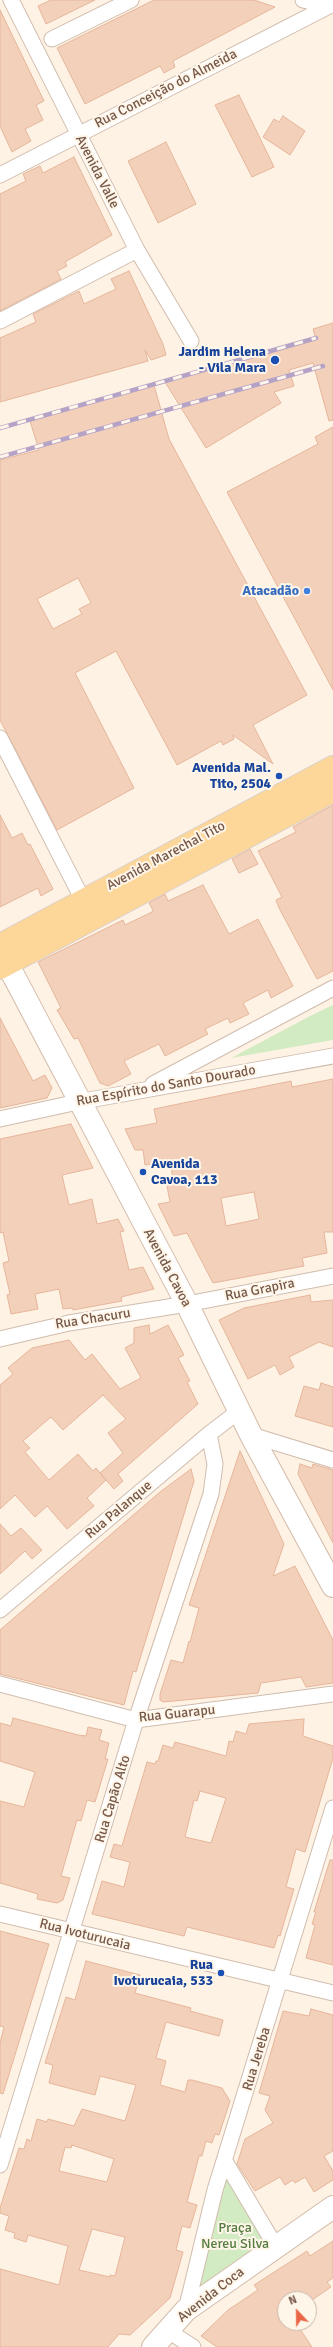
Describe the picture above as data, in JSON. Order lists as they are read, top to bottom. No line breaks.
{"streets":{"main road":["Avenida Marechal Tito"],"street":["Rua Conceição do Almeida","Avenida Valle","Rua Espírito do Santo Dourado","Avenida Cavoa","Rua Grapira","Rua Chacuru","Rua Palanque","Rua Guarapu","Rua Capão Alto","Rua Ivoturucaia","Rua Jereba","Avenida Coca"]},"crossings":[["Rua Conceição do Almeida","Avenida Valle"],["Avenida Marechal Tito","Avenida Cavoa"],["Rua Espírito do Santo Dourado","Avenida Cavoa"],["Avenida Cavoa","Rua Grapira"],["Avenida Cavoa","Rua Chacuru"],["Avenida Cavoa","Rua Palanque"],["Rua Grapira","Rua Chacuru"],["Rua Palanque","Rua Capão Alto"],["Rua Guarapu","Rua Capão Alto"],["Rua Capão Alto","Rua Ivoturucaia"],["Rua Ivoturucaia","Rua Jereba"],["Rua Jereba","Avenida Coca"]],"parks":["Praça Nereu Silva"],"places":["Jardim Helena - Vila Mara","Atacadão","Avenida Mal. Tito, 2504","Avenida Cavoa, 113","Rua Ivoturucaia, 533"],"north":"top"}
